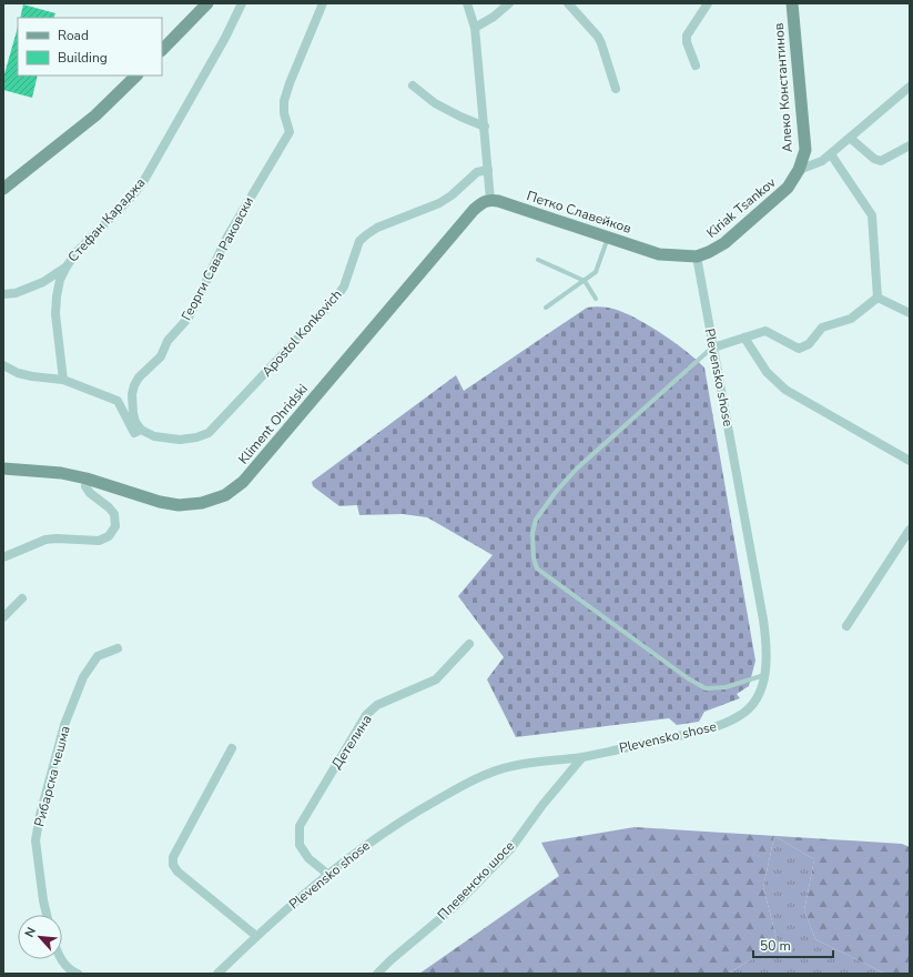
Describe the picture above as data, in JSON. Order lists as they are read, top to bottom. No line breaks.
{"streets":{"street":["Алеко Константинов","Kiriak Tsankov","Петко Славейков","Стефан Караджа","Георги Сава Раковски","Apostol Konkovich","Plevensko shose","Kliment Ohridski","Детелина","Рибарска чешма","Плевенско шосе"]},"crossings":[["Алеко Константинов","Kiriak Tsankov"],["Kiriak Tsankov","Петко Славейков"],["Kiriak Tsankov","Plevensko shose"],["Петко Славейков","Kliment Ohridski"],["Георги Сава Раковски","Apostol Konkovich"],["Plevensko shose","Детелина"],["Plevensko shose","Плевенско шосе"]],"legend":["Road","Building"],"scale_bar":"50 m","north":"top left"}
